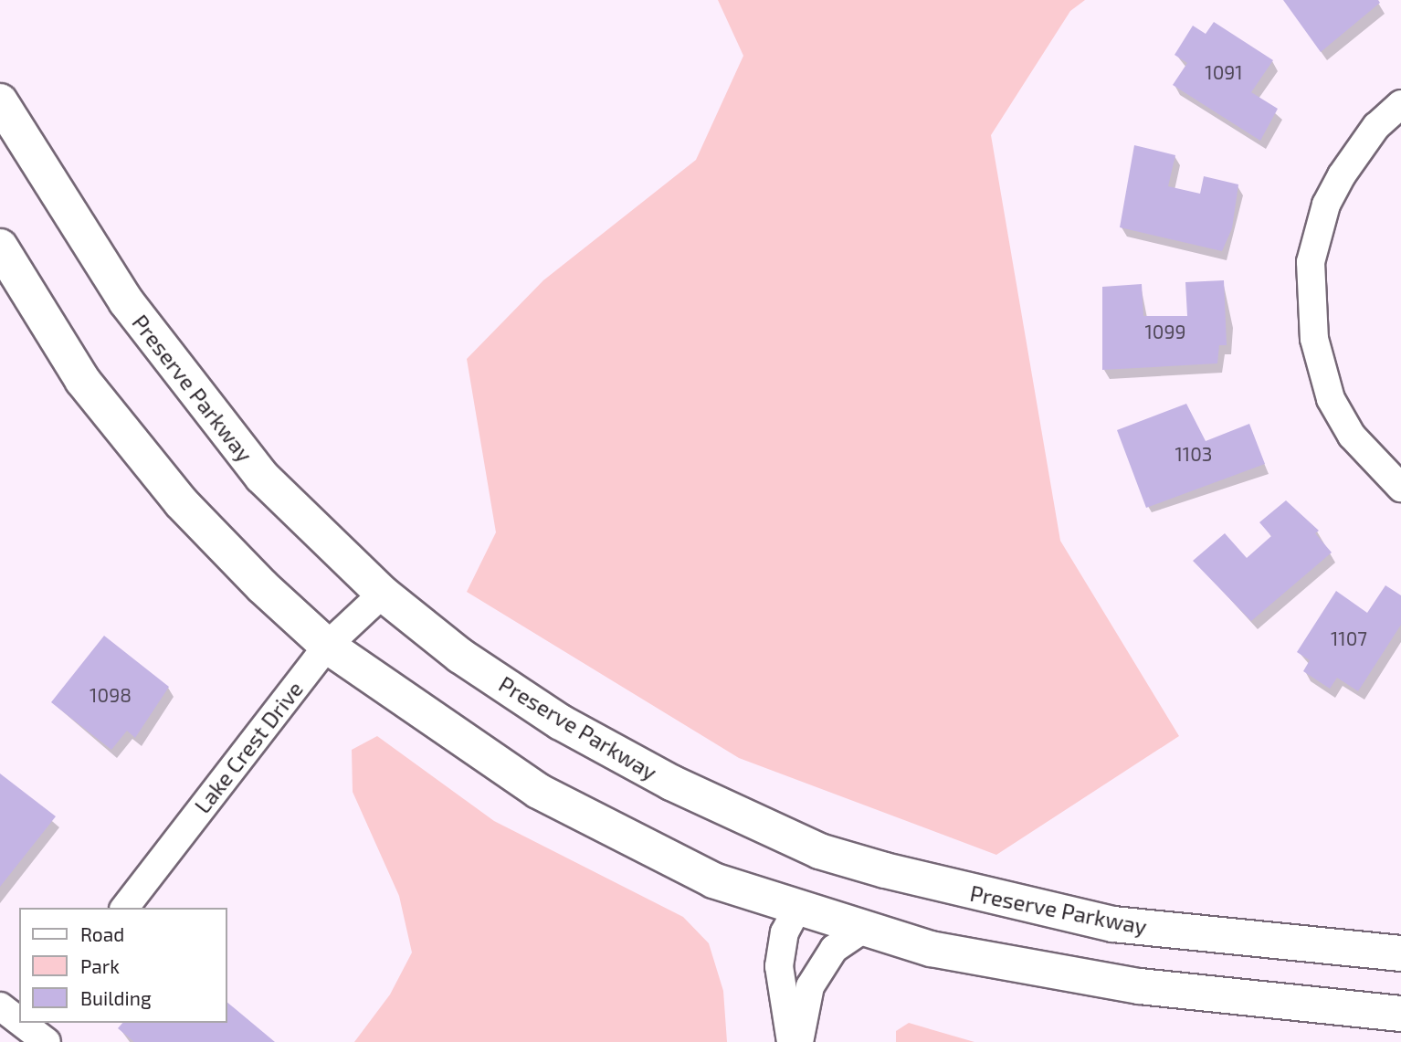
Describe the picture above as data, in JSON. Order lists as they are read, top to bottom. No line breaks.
{"streets":{"street":["Preserve Parkway","Lake Crest Drive"]},"crossings":[["Preserve Parkway","Lake Crest Drive"]],"house_numbers":["1091","1099","1103","1107","1098"],"legend":["Road","Park","Building"]}
